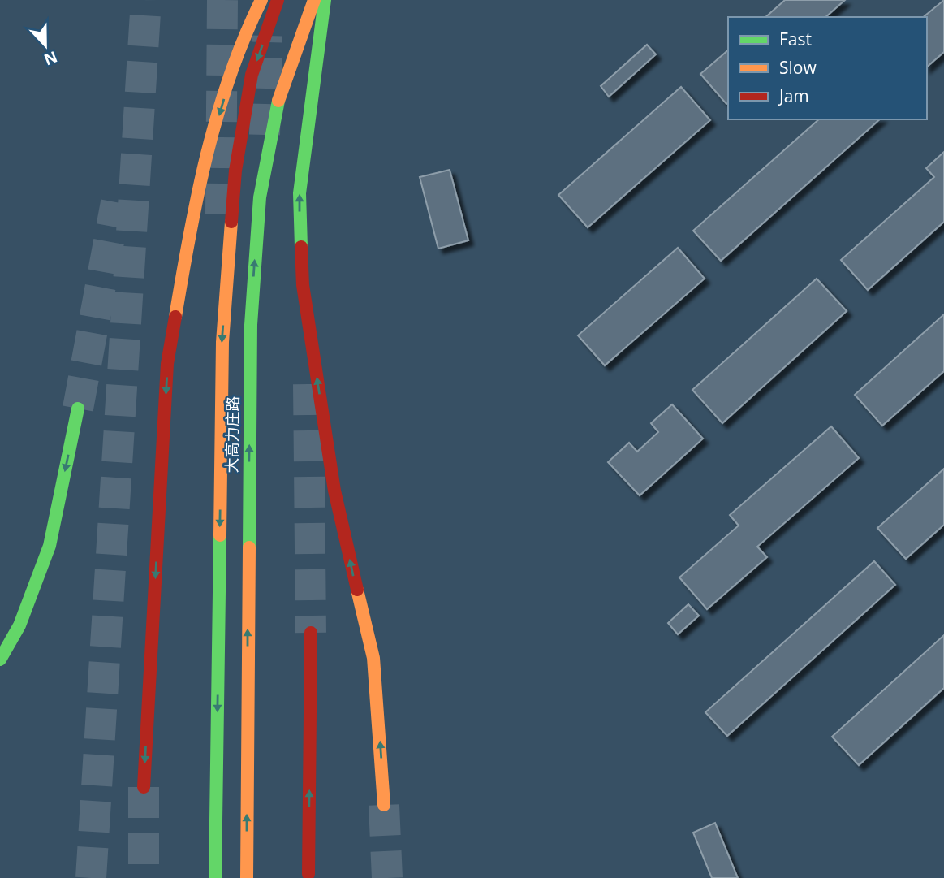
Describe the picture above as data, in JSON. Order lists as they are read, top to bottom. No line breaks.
{"streets":{"main road":["大高力庄路"]},"legend":["Fast","Slow","Jam"],"north":"bottom"}
